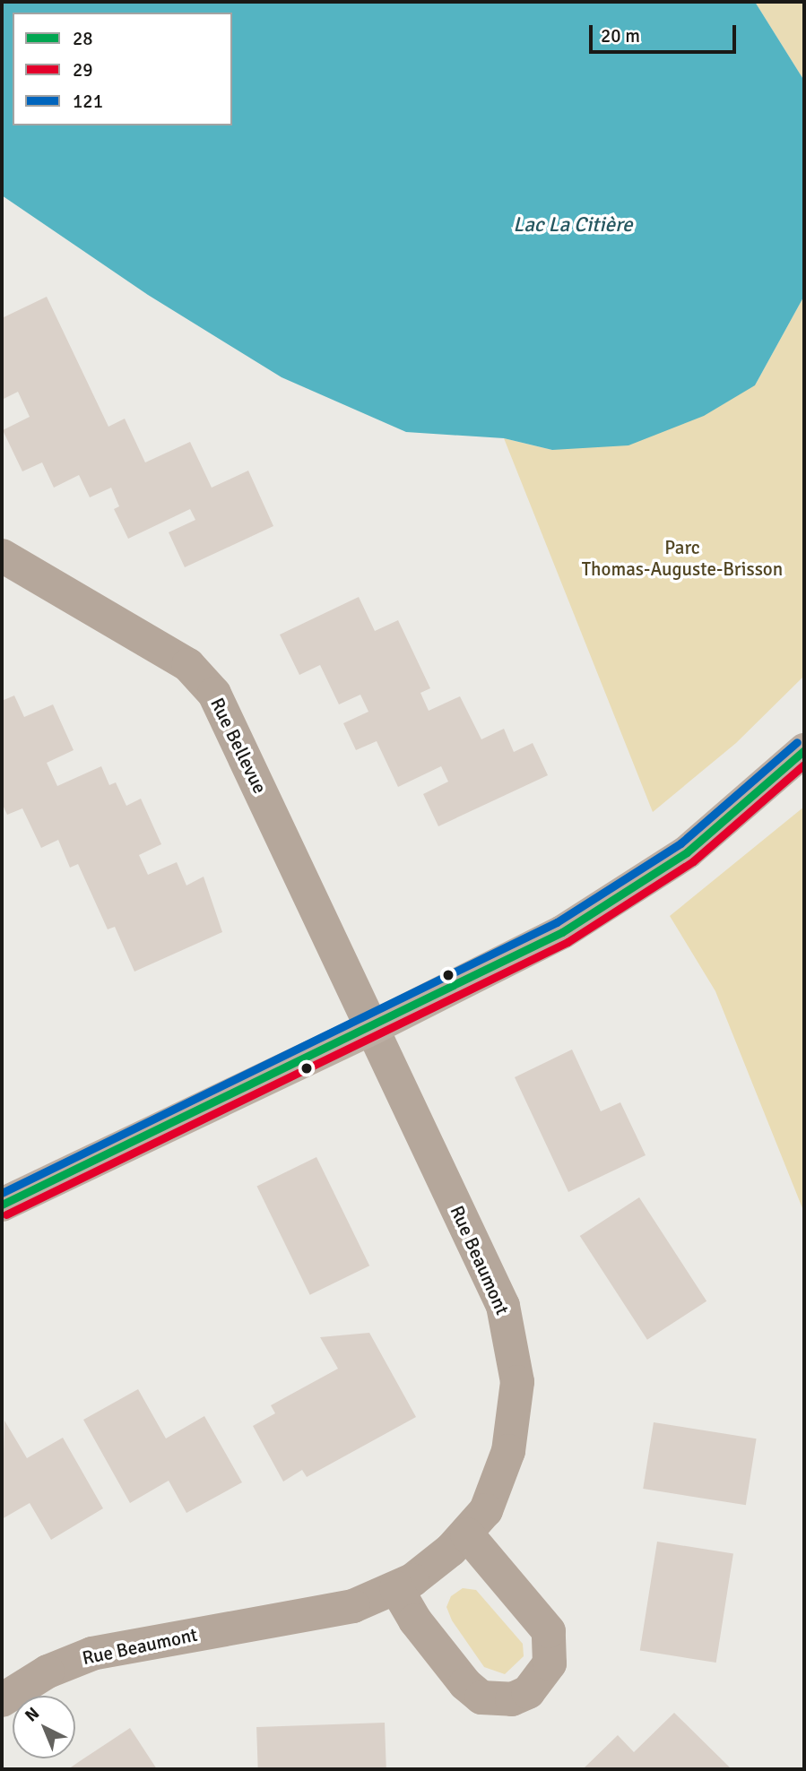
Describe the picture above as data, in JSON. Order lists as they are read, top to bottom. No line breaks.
{"streets":{"street":["Rue Bellevue","Rue Beaumont"]},"crossings":[["Rue Bellevue","Rue Beaumont"]],"water":["Lac La Citière"],"parks":["Parc Thomas-Auguste-Brisson"],"lines":["transit line 121","transit line 28","transit line 29"],"legend":["28","29","121"],"scale_bar":"20 m","north":"top left"}
